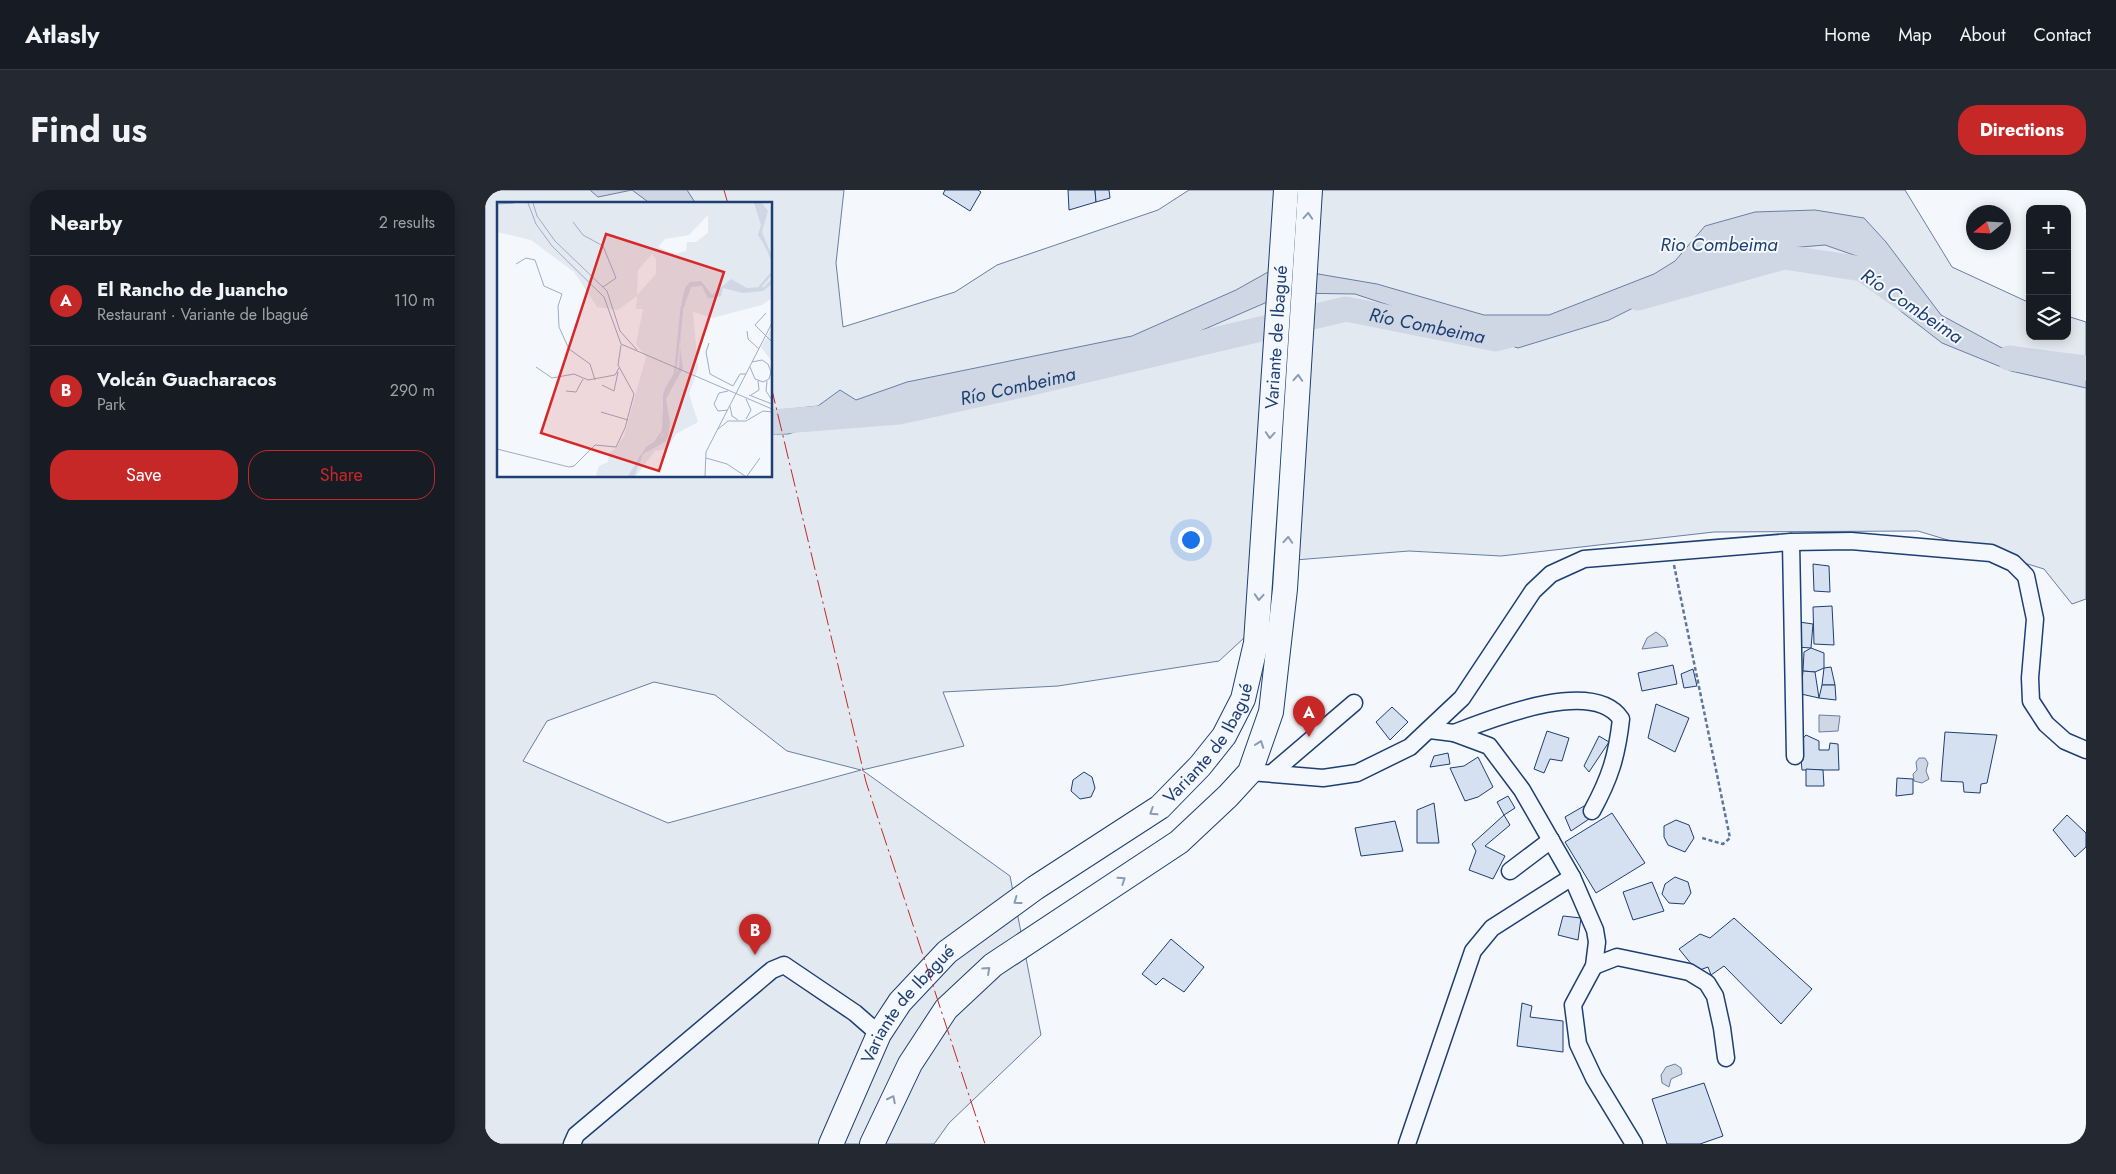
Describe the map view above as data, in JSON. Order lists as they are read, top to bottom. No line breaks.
{"streets":{"highway":["Variante de Ibagué"]},"water":["Rio Combeima","Río Combeima"],"north":"left","page":{"header":"Atlasly","nav":["Home","Map","About","Contact"],"title":"Find us","buttons":["Directions",["Save","Share"]],"heading":["Nearby","2 results"],"map_buttons":["+","−"],"list":[{"mark":"A","name":"El Rancho de Juancho","note":"Restaurant · Variante de Ibagué","value":"110 m"},{"mark":"B","name":"Volcán Guacharacos","note":"Park","value":"290 m"}],"pins":["A","B"]}}
